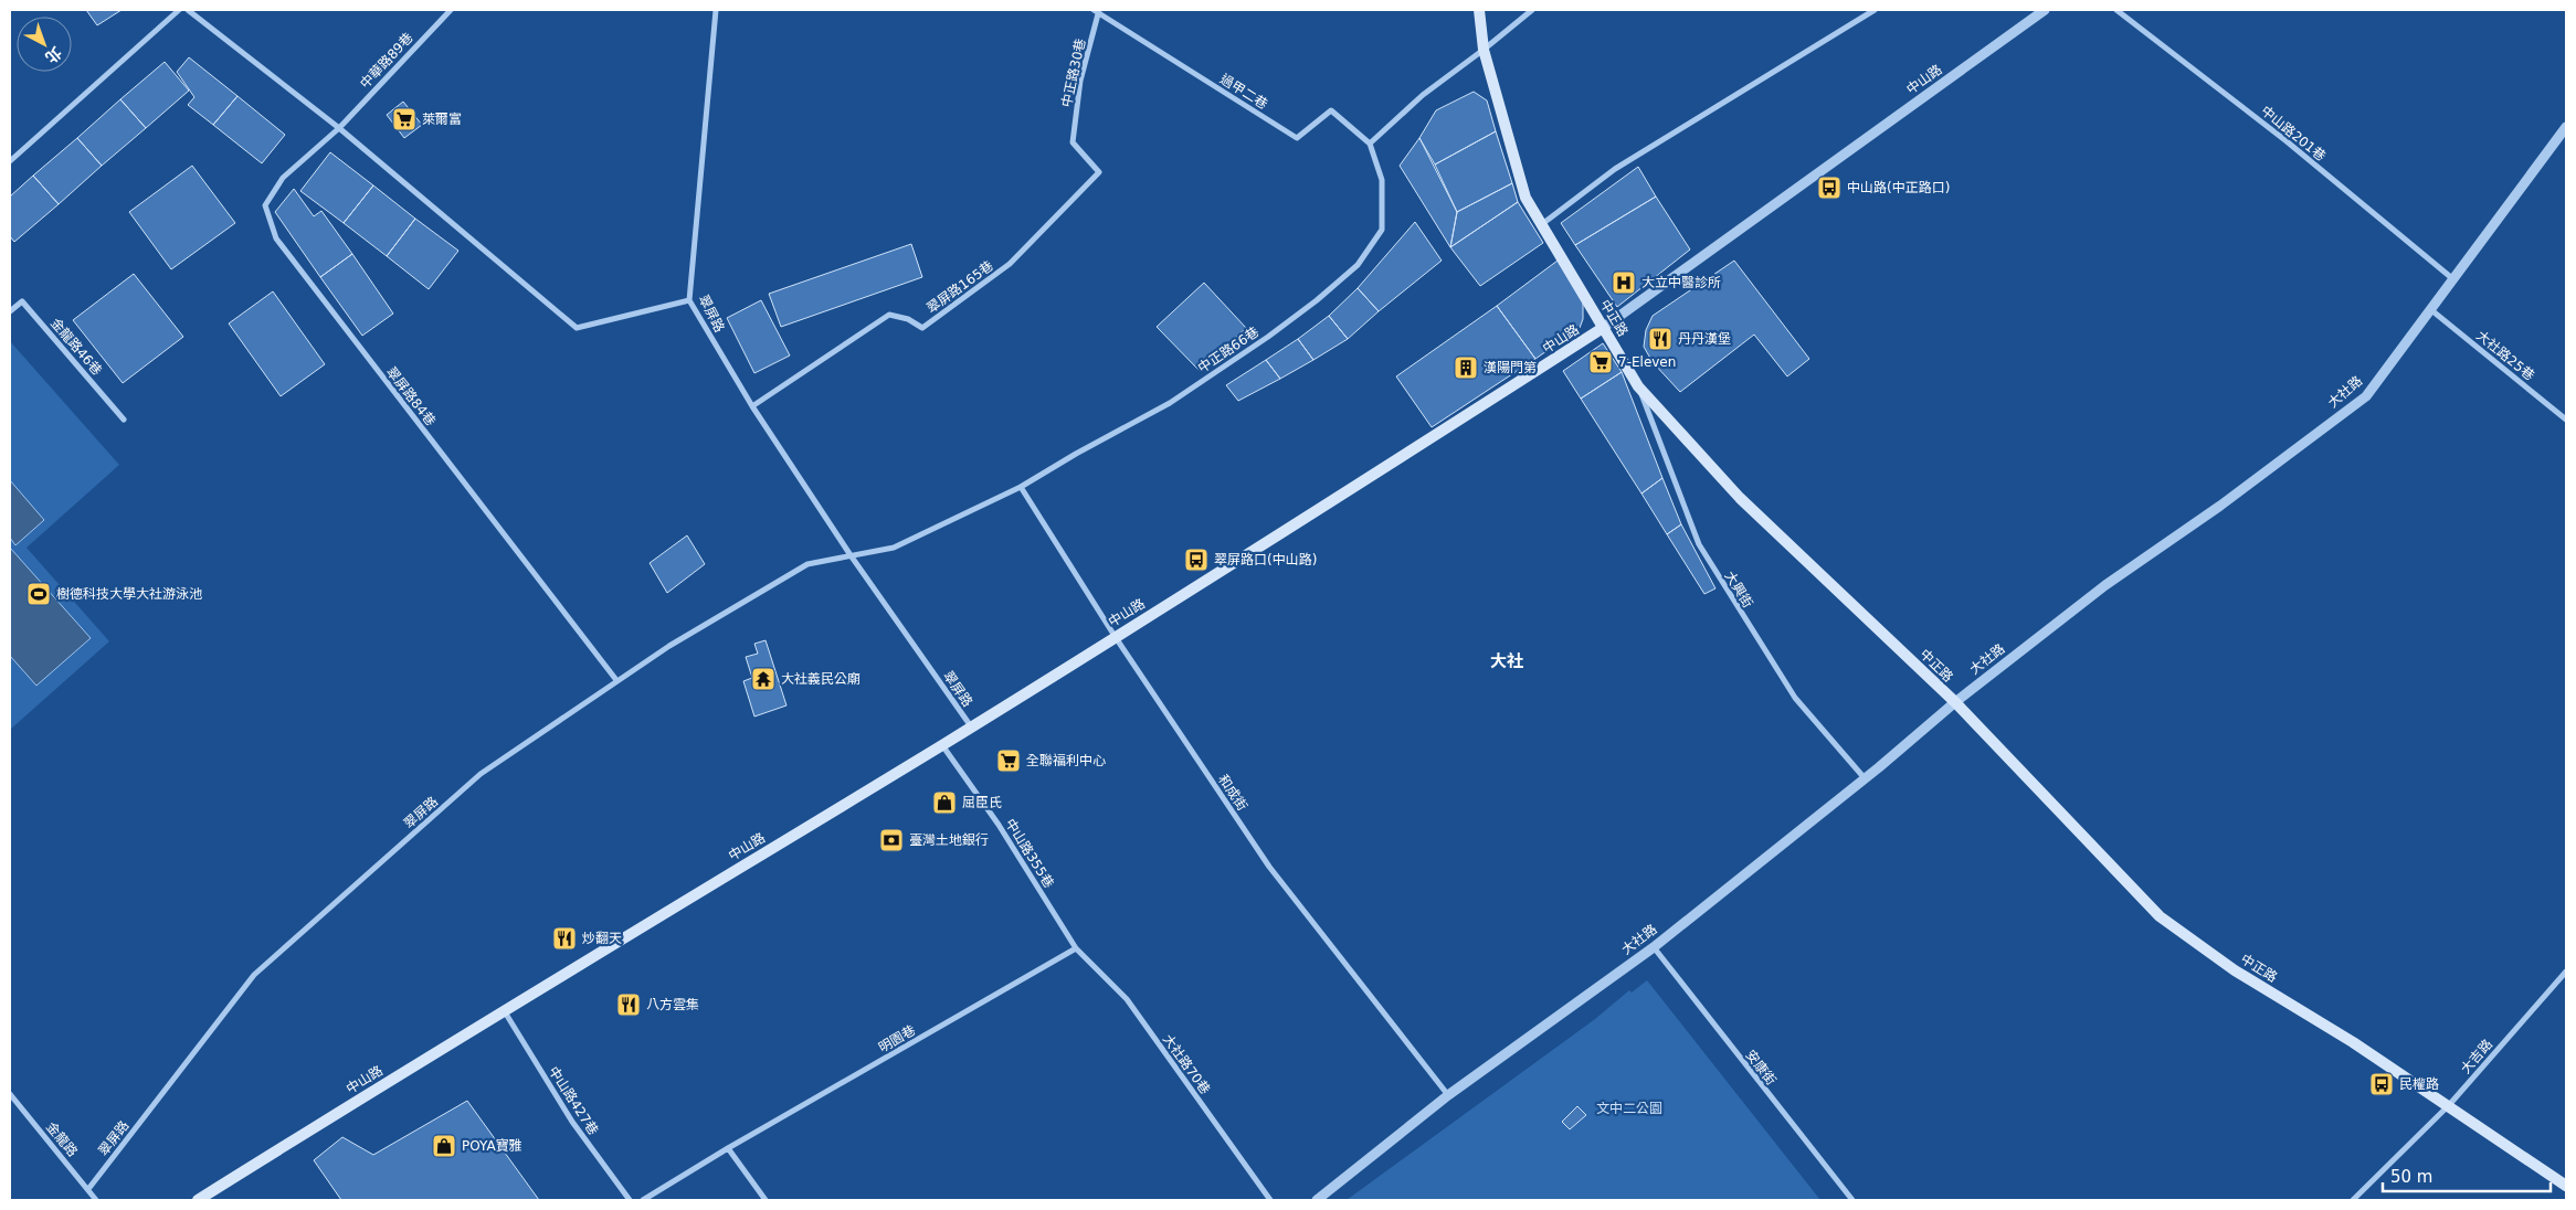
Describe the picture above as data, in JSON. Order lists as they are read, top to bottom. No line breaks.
{"streets":{"main road":["中山路","中正路"],"street":["中華路89巷","中正路30巷","過甲二巷","中山路201巷","翠屏路165巷","翠屏路","金龍路46巷","中正路66巷","大社路25巷","大社路","翠屏路84巷","大興街","和成街","中山路355巷","明園巷","大吉路","大社路70巷","安康街","中山路427巷","金龍路"]},"crossings":[["中華路89巷","翠屏路84巷"],["中正路30巷","過甲二巷"],["中正路30巷","翠屏路165巷"],["中山路","翠屏路"],["中山路","中正路"],["中山路","和成街"],["中山路","中山路355巷"],["中山路","中山路427巷"],["過甲二巷","中正路66巷"],["中山路201巷","大社路"],["翠屏路165巷","翠屏路"],["翠屏路","中正路66巷"],["翠屏路","翠屏路84巷"],["翠屏路","金龍路"],["中正路","大社路"],["中正路","大興街"],["中正路","大吉路"],["中正路66巷","和成街"],["大社路25巷","大社路"],["大社路","大興街"],["大社路","和成街"],["大社路","安康街"],["中山路355巷","明園巷"],["中山路355巷","大社路70巷"],["明園巷","大社路70巷"]],"districts":["大社"],"parks":["文中二公園"],"places":{"supermarket":["萊爾富","7-Eleven","全聯福利中心"],"bus stop":["中山路(中正路口)","翠屏路口(中山路)","民權路"],"hospital":["大立中醫診所"],"restaurant":["丹丹漢堡","炒翻天","八方雲集"],"building":["漢陽門第"],"sports":["樹德科技大學大社游泳池"],"temple":["大社義民公廟"],"shop":["屈臣氏","POYA寶雅"],"bank":["臺灣土地銀行"]},"scale_bar":"50 m","north":"bottom right"}
